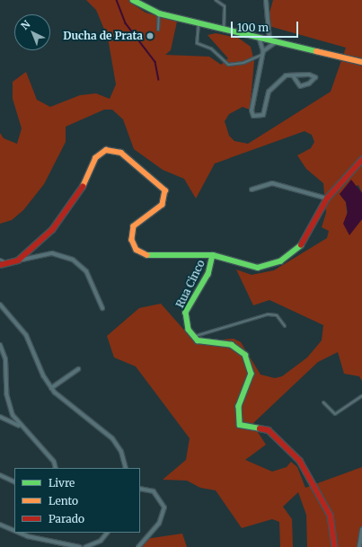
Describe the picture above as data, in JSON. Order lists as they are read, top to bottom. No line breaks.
{"streets":{"street":["Rua Cinco"]},"places":["Ducha de Prata"],"legend":["Livre","Lento","Parado"],"scale_bar":"100 m","north":"top left"}
